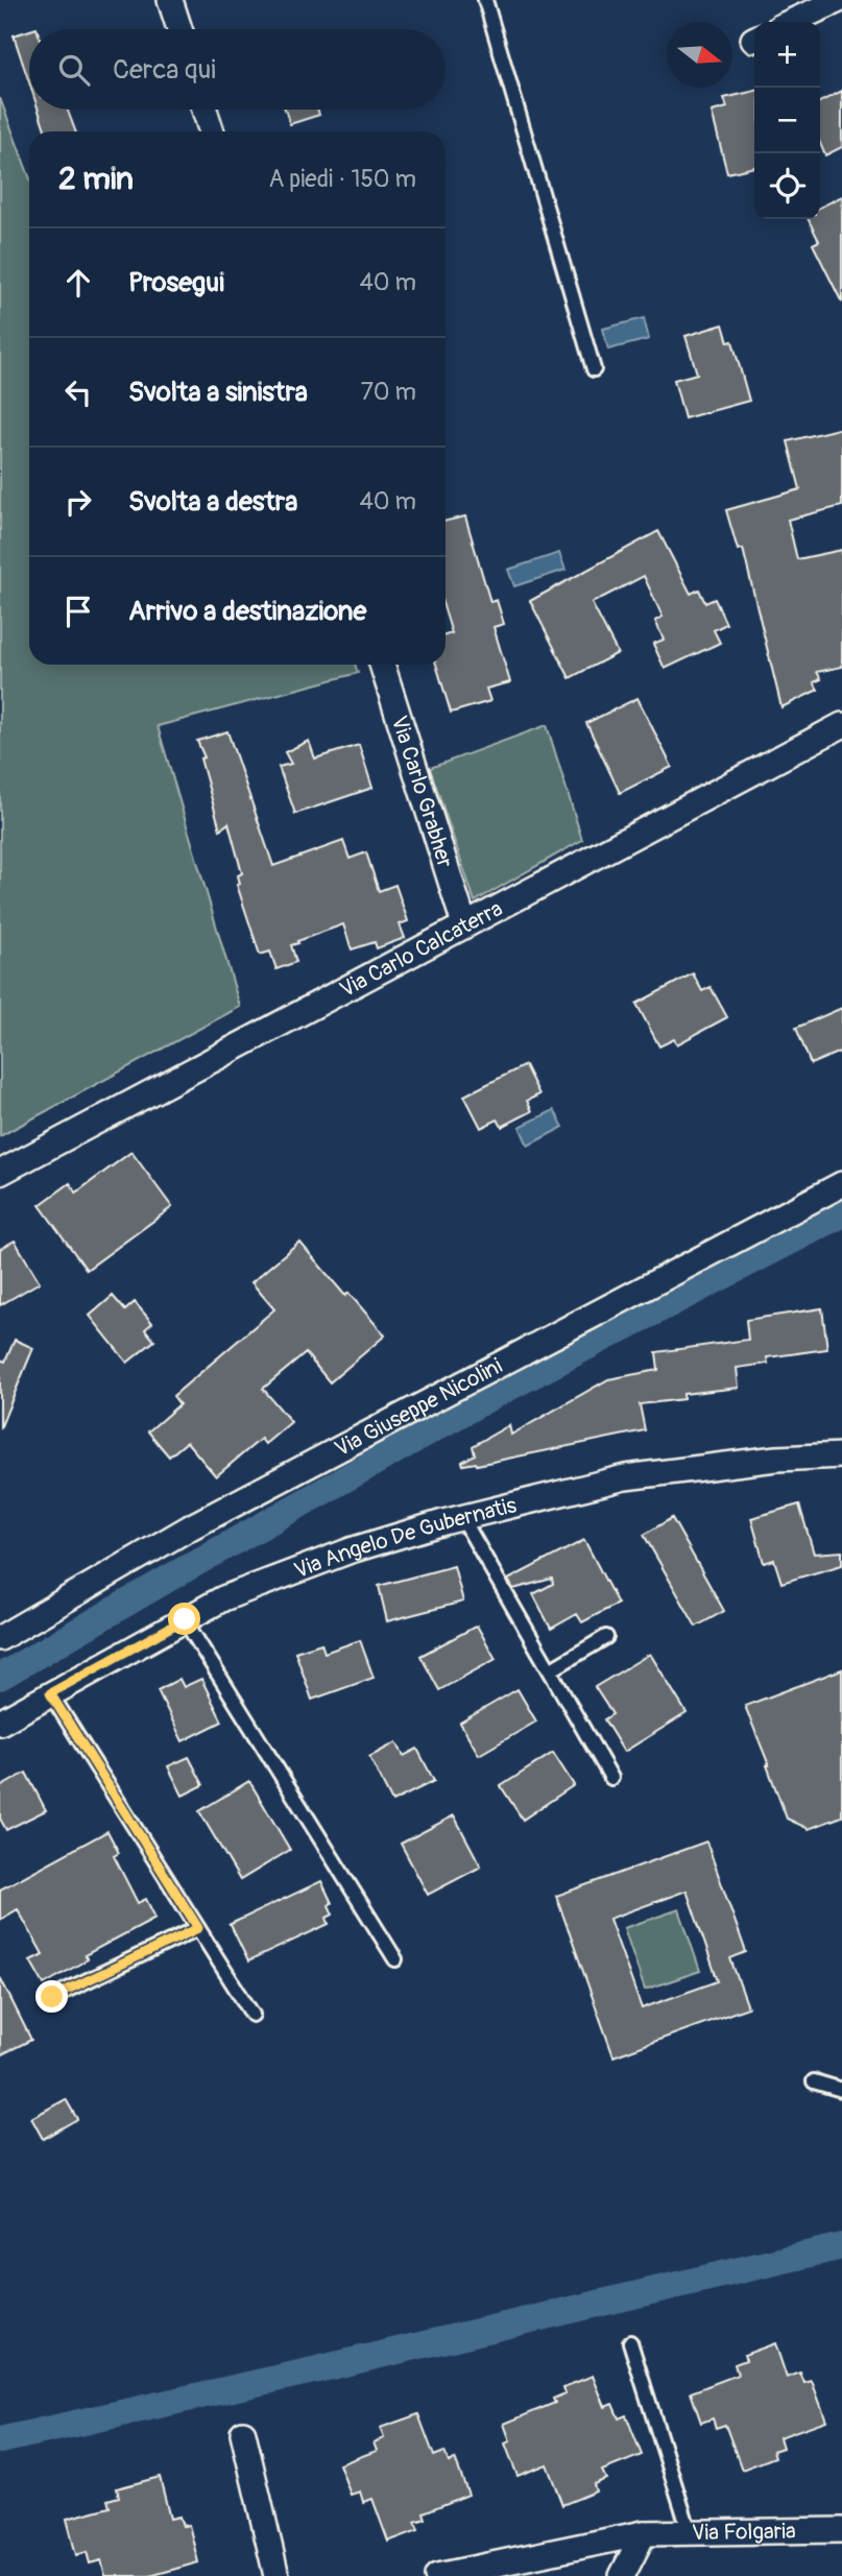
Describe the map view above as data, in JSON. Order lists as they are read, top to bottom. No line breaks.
{"streets":{"street":["Via Carlo Grabher","Via Carlo Calcaterra","Via Giuseppe Nicolini","Via Angelo De Gubernatis","Via Folgaria"]},"crossings":[["Via Carlo Grabher","Via Carlo Calcaterra"]],"north":"right","page":{"map_buttons":["+","−"],"search":"Cerca qui","heading":["2 min","A piedi · 150 m"],"list":[["Prosegui","40 m"],["Svolta a sinistra","70 m"],["Svolta a destra","40 m"],"Arrivo a destinazione"]}}
